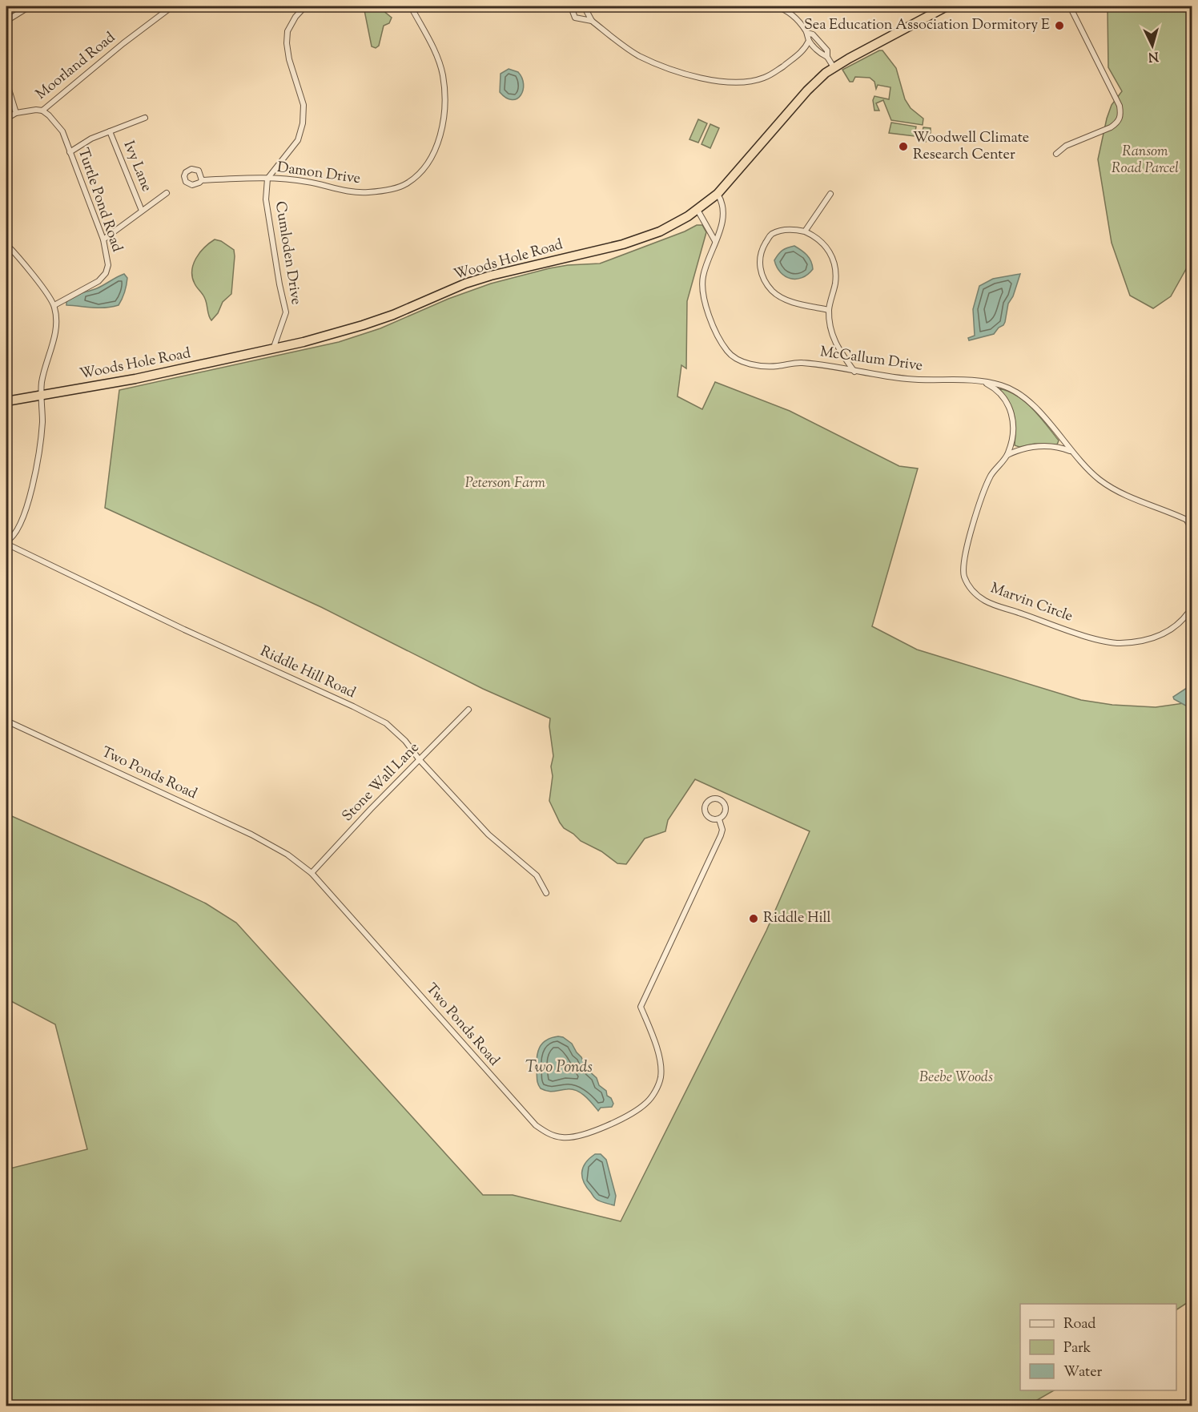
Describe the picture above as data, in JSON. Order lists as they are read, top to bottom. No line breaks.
{"streets":{"highway":["Woods Hole Road"],"street":["Moorland Road","Ivy Lane","Damon Drive","Turtle Pond Road","Cumloden Drive","McCallum Drive","Marvin Circle","Riddle Hill Road","Two Ponds Road","Stone Wall Lane"]},"crossings":[["Moorland Road","Turtle Pond Road"],["Damon Drive","Cumloden Drive"],["Cumloden Drive","Woods Hole Road"],["Woods Hole Road","McCallum Drive"],["McCallum Drive","Marvin Circle"],["Riddle Hill Road","Stone Wall Lane"],["Two Ponds Road","Stone Wall Lane"]],"water":["Two Ponds"],"parks":["Ransom Road Parcel","Peterson Farm","Beebe Woods"],"places":["Sea Education Association Dormitory E","Woodwell Climate Research Center","Riddle Hill"],"legend":["Road","Park","Water"],"north":"bottom"}
